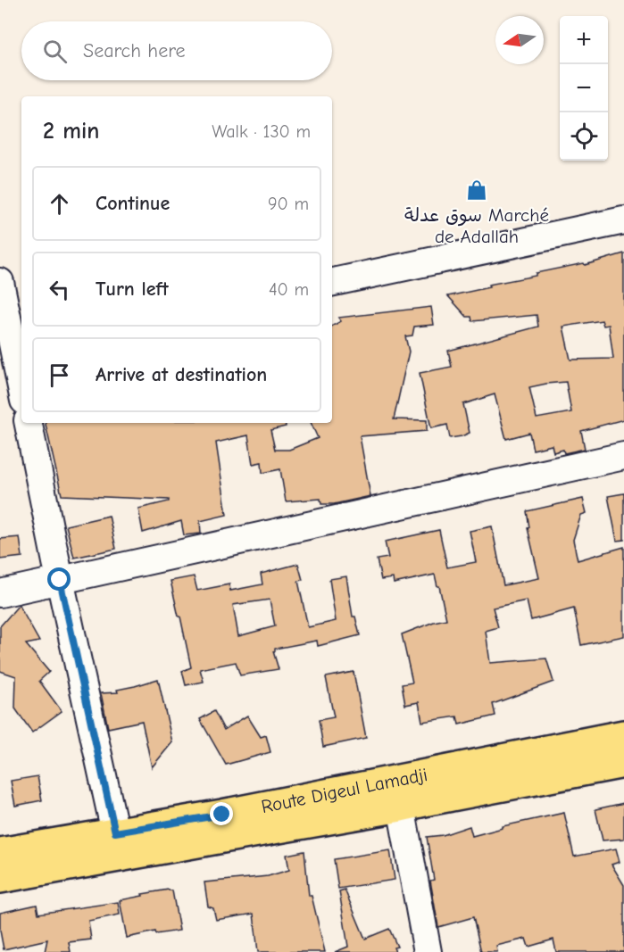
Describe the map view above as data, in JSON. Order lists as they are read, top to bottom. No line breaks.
{"streets":{"main road":["Route Digeul Lamadji"]},"places":{"shop":["سوق عدلة Marché de Adallah"]},"north":"left","page":{"map_buttons":["+","−"],"search":"Search here","heading":["2 min","Walk · 130 m"],"list":[["Continue","90 m"],["Turn left","40 m"],"Arrive at destination"]}}
